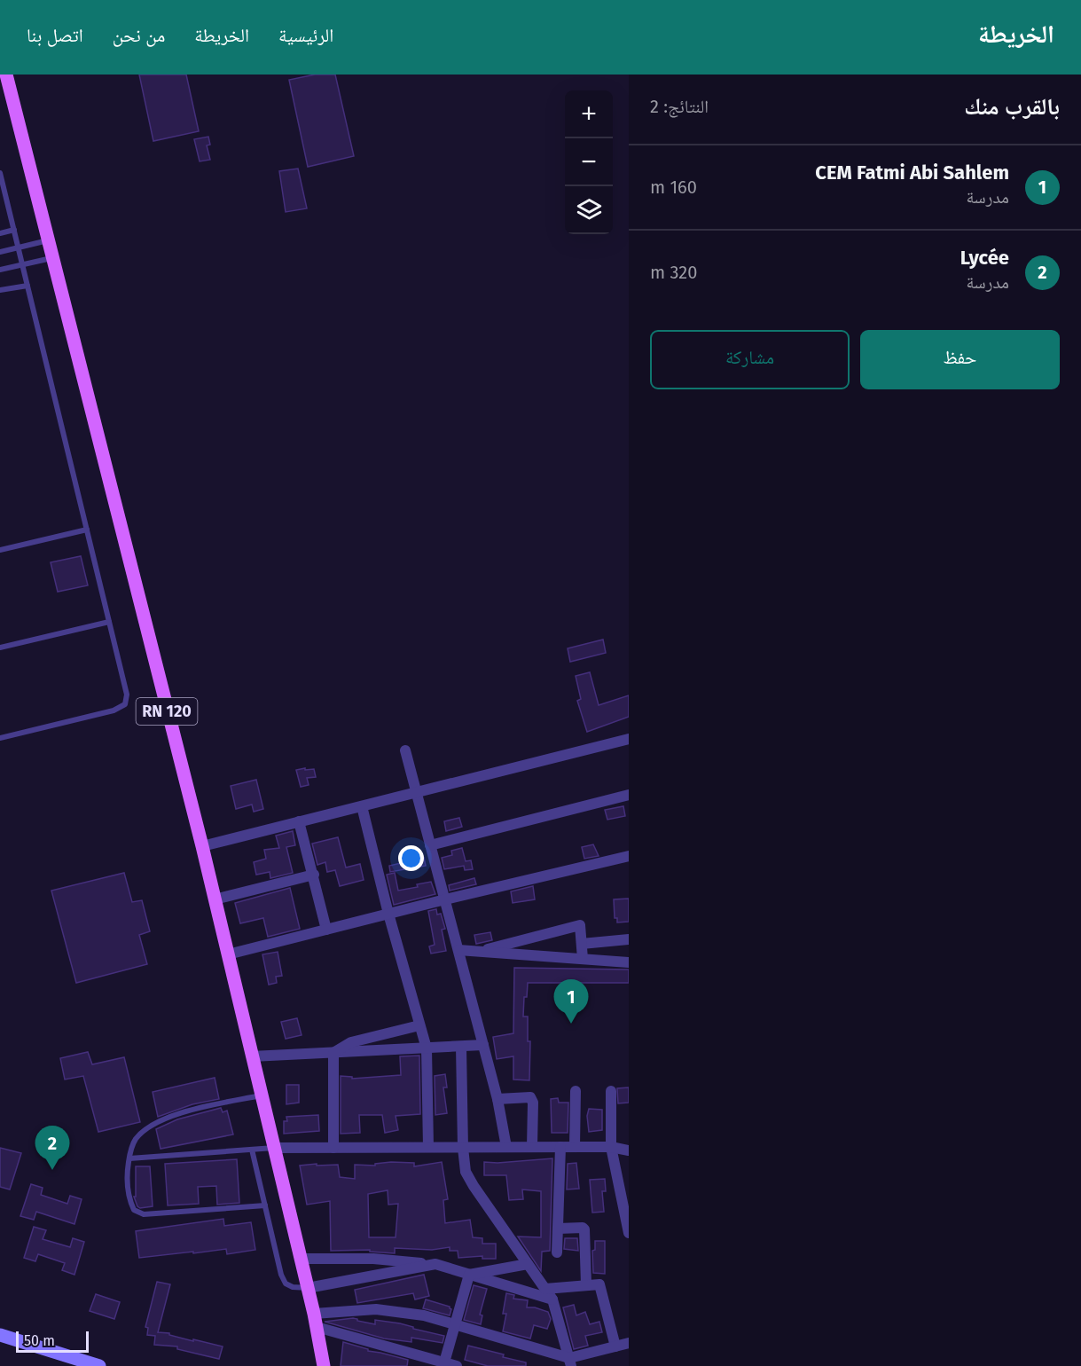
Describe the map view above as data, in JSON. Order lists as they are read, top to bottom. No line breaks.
{"streets":{"main road":["RN 120"]},"scale_bar":"50 m","page":{"header":"الخريطة","nav":["الرئيسية","الخريطة","من نحن","اتصل بنا"],"heading":["بالقرب منك","النتائج: 2"],"map_buttons":["+","−"],"list":[{"mark":"1","name":"CEM Fatmi Abi Sahlem","note":"مدرسة","value":"160 m"},{"mark":"2","name":"Lycée","note":"مدرسة","value":"320 m"}],"buttons":["حفظ","مشاركة"],"pins":["1","2"],"scale":"50 m"}}
